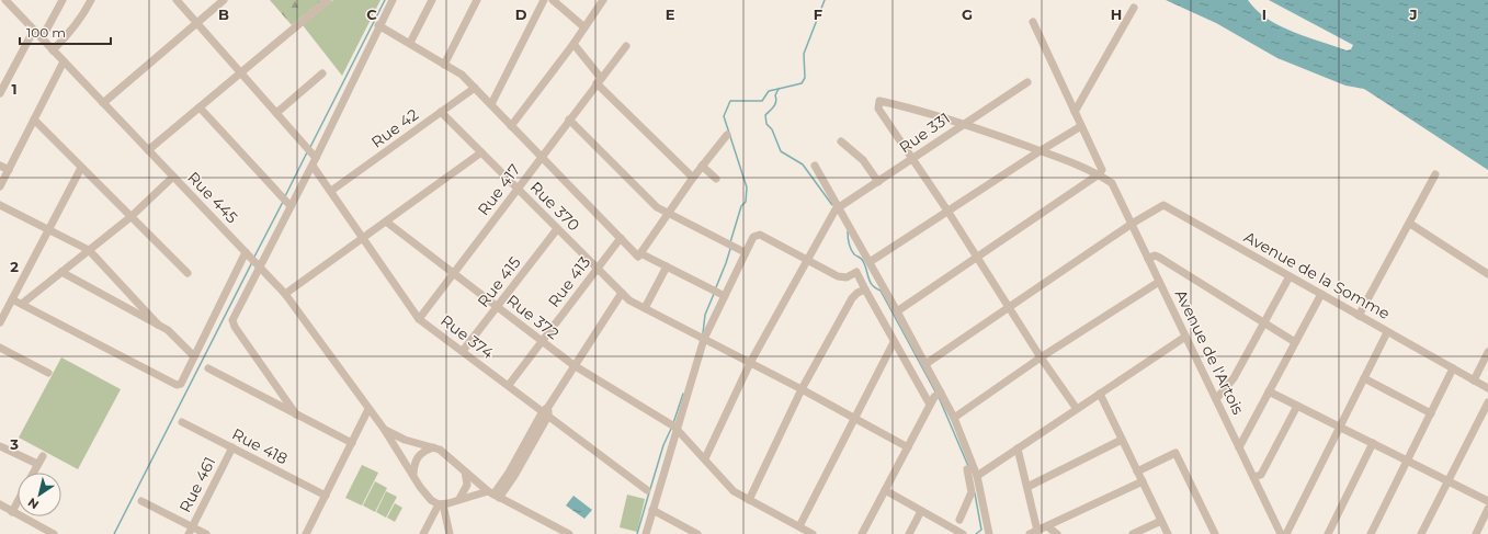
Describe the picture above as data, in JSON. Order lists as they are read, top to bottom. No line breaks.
{"streets":{"street":["Rue 42","Rue 331","Rue 417","Rue 445","Rue 370","Avenue de la Somme","Rue 415","Rue 413","Rue 372","Rue 374","Avenue de l'Artois","Rue 418","Rue 461"]},"crossings":[["Rue 42","Rue 370"],["Rue 42","Rue 374"],["Rue 417","Rue 370"],["Rue 417","Rue 372"],["Rue 417","Rue 374"],["Rue 370","Rue 415"],["Rue 370","Rue 413"],["Avenue de la Somme","Avenue de l'Artois"],["Rue 415","Rue 372"],["Rue 415","Rue 374"],["Rue 413","Rue 372"],["Rue 413","Rue 374"],["Rue 418","Rue 461"]],"scale_bar":"100 m","north":"bottom left","grid":{"columns":["B","C","D","E","F","G","H","I","J"],"rows":["1","2","3"]}}
